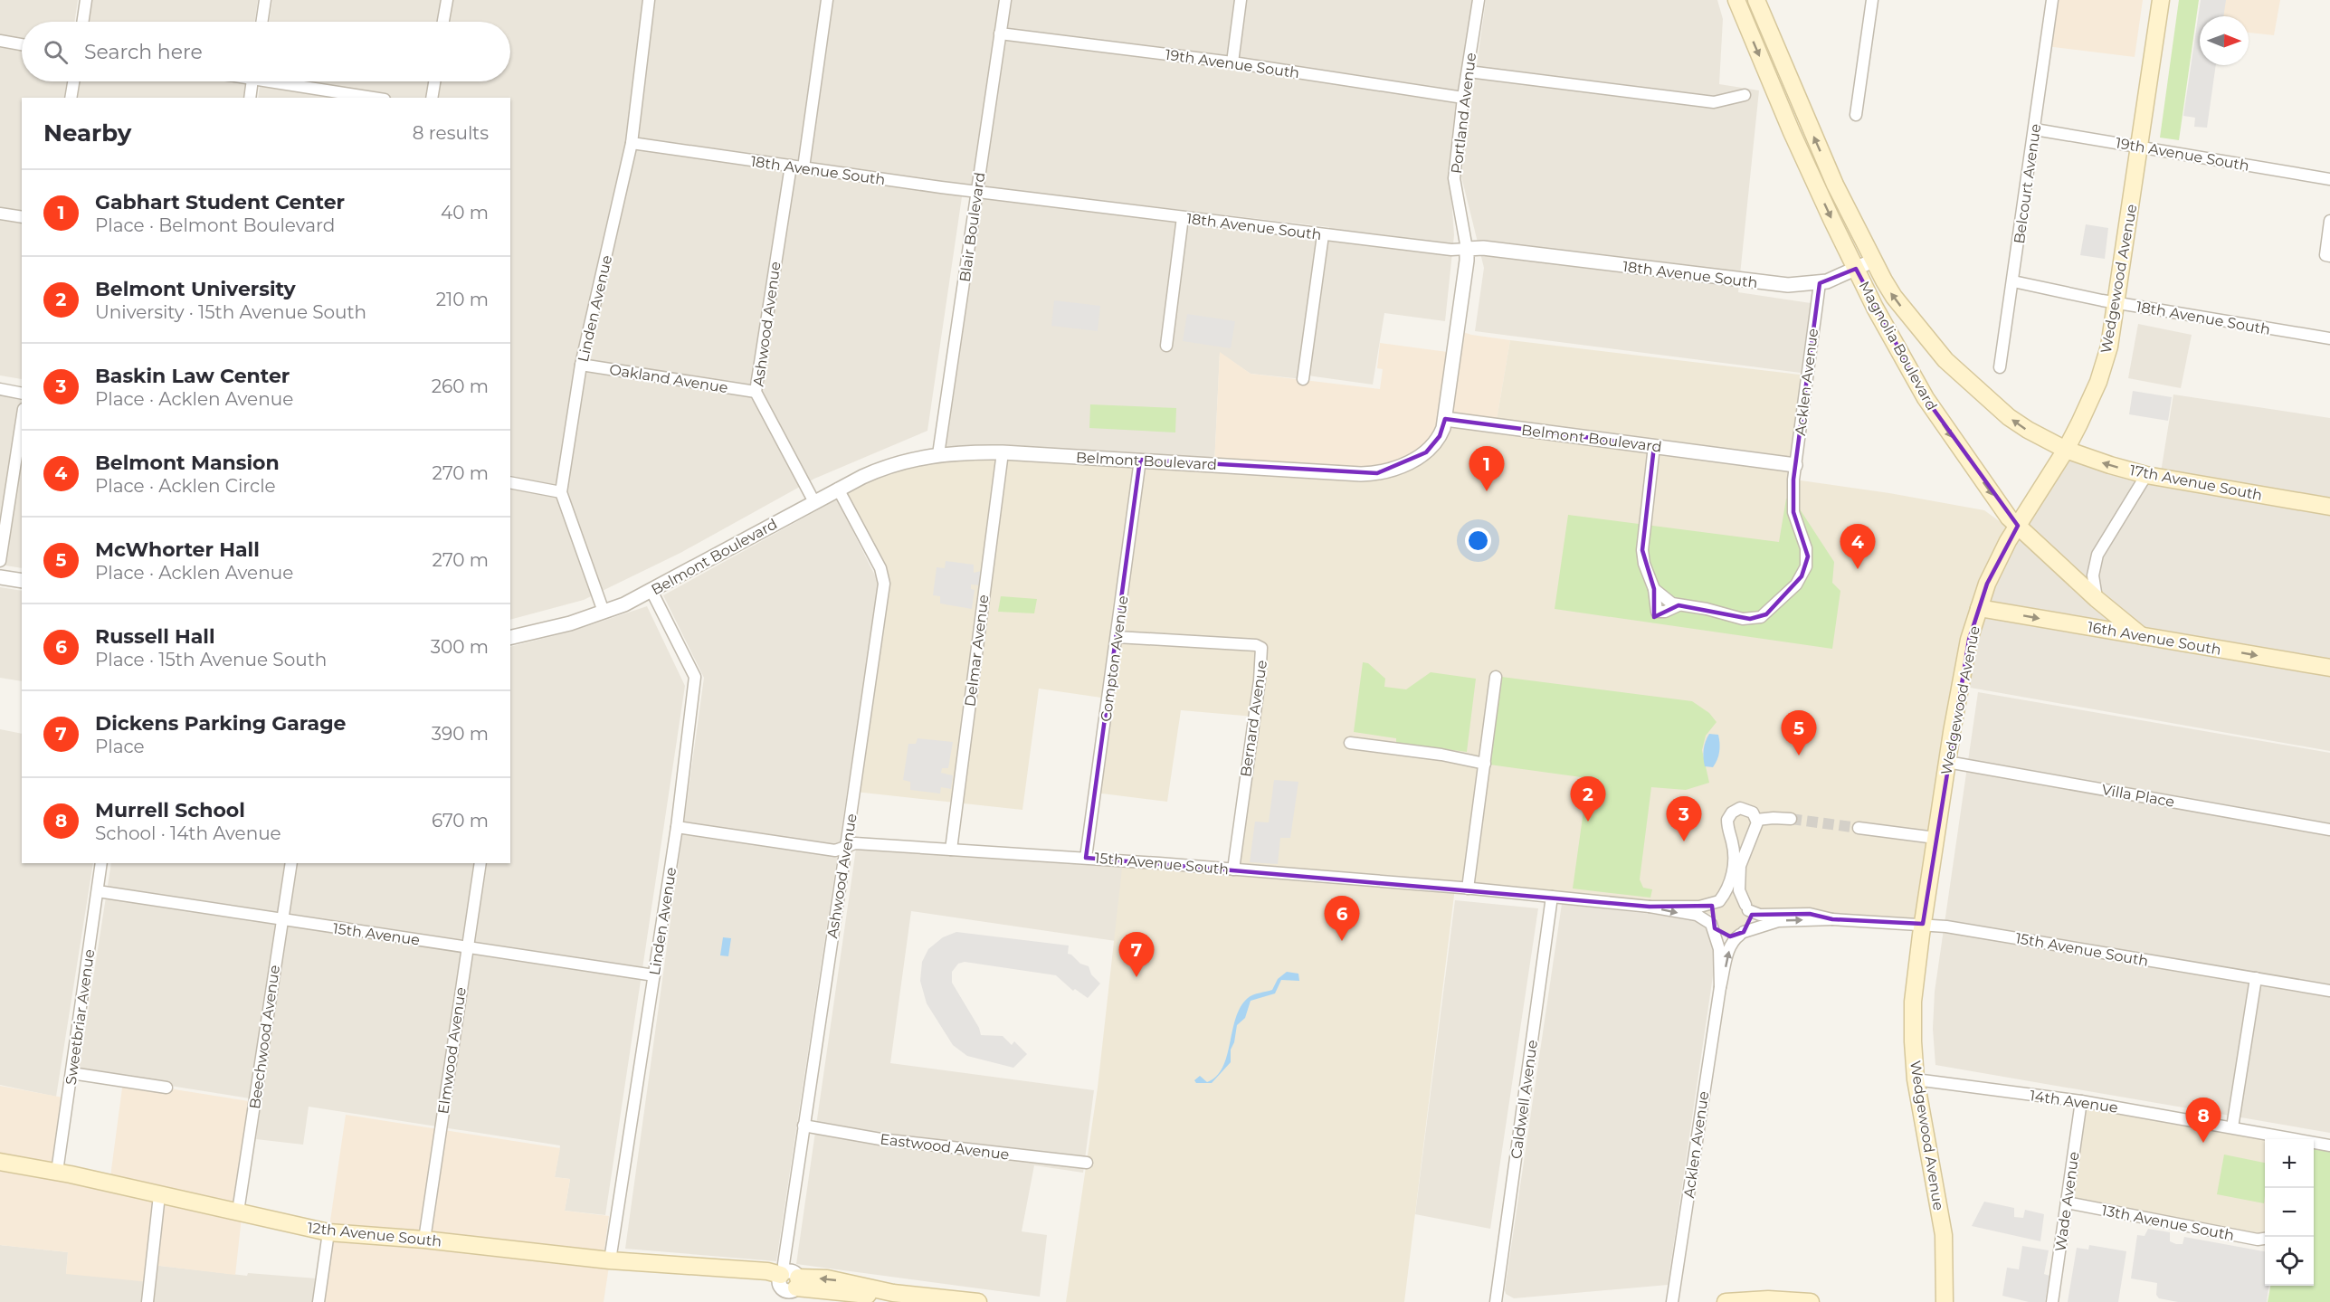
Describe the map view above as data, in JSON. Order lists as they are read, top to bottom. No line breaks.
{"streets":{"main road":["Wedgewood Avenue","Magnolia Boulevard","17th Avenue South","16th Avenue South","12th Avenue South"],"street":["19th Avenue South","Portland Avenue","18th Avenue South","Belcourt Avenue","Blair Boulevard","Linden Avenue","Ashwood Avenue","Oakland Avenue","Acklen Avenue","Belmont Boulevard","Delmar Avenue","Compton Avenue","Bernard Avenue","Villa Place","15th Avenue South","15th Avenue","Sweetbriar Avenue","Beechwood Avenue","Elmwood Avenue","Caldwell Avenue","14th Avenue","Eastwood Avenue","Wade Avenue","13th Avenue South"]},"crossings":[["19th Avenue South","Portland Avenue"],["19th Avenue South","Belcourt Avenue"],["19th Avenue South","Blair Boulevard"],["19th Avenue South","Wedgewood Avenue"],["Portland Avenue","18th Avenue South"],["Portland Avenue","Belmont Boulevard"],["18th Avenue South","Belcourt Avenue"],["18th Avenue South","Blair Boulevard"],["18th Avenue South","Wedgewood Avenue"],["18th Avenue South","Linden Avenue"],["18th Avenue South","Ashwood Avenue"],["18th Avenue South","Magnolia Boulevard"],["18th Avenue South","Acklen Avenue"],["Blair Boulevard","Belmont Boulevard"],["Wedgewood Avenue","Magnolia Boulevard"],["Wedgewood Avenue","17th Avenue South"],["Wedgewood Avenue","16th Avenue South"],["Wedgewood Avenue","Villa Place"],["Wedgewood Avenue","15th Avenue South"],["Wedgewood Avenue","14th Avenue"],["Linden Avenue","Oakland Avenue"],["Linden Avenue","Belmont Boulevard"],["Linden Avenue","15th Avenue South"],["Linden Avenue","15th Avenue"],["Linden Avenue","12th Avenue South"],["Ashwood Avenue","Oakland Avenue"],["Ashwood Avenue","Belmont Boulevard"],["Ashwood Avenue","15th Avenue South"],["Ashwood Avenue","Eastwood Avenue"],["Ashwood Avenue","12th Avenue South"],["Magnolia Boulevard","17th Avenue South"],["Magnolia Boulevard","16th Avenue South"],["Acklen Avenue","Belmont Boulevard"],["Acklen Avenue","15th Avenue South"],["Belmont Boulevard","Delmar Avenue"],["Belmont Boulevard","Compton Avenue"],["Delmar Avenue","15th Avenue South"],["Compton Avenue","Bernard Avenue"],["Compton Avenue","15th Avenue South"],["Bernard Avenue","15th Avenue South"],["15th Avenue South","Caldwell Avenue"],["15th Avenue","Sweetbriar Avenue"],["15th Avenue","Beechwood Avenue"],["15th Avenue","Elmwood Avenue"],["Sweetbriar Avenue","12th Avenue South"],["Beechwood Avenue","12th Avenue South"],["Elmwood Avenue","12th Avenue South"],["14th Avenue","Wade Avenue"],["Wade Avenue","13th Avenue South"]],"one_way":["16th Avenue South"],"north":"right","page":{"search":"Search here","heading":["Nearby","8 results"],"list":[{"mark":"1","name":"Gabhart Student Center","note":"Place · Belmont Boulevard","value":"40 m"},{"mark":"2","name":"Belmont University","note":"University · 15th Avenue South","value":"210 m"},{"mark":"3","name":"Baskin Law Center","note":"Place · Acklen Avenue","value":"260 m"},{"mark":"4","name":"Belmont Mansion","note":"Place · Acklen Circle","value":"270 m"},{"mark":"5","name":"McWhorter Hall","note":"Place · Acklen Avenue","value":"270 m"},{"mark":"6","name":"Russell Hall","note":"Place · 15th Avenue South","value":"300 m"},{"mark":"7","name":"Dickens Parking Garage","note":"Place","value":"390 m"},{"mark":"8","name":"Murrell School","note":"School · 14th Avenue","value":"670 m"}],"pins":["1","4","5","2","3","6","7","8"],"map_buttons":["+","−"]}}
